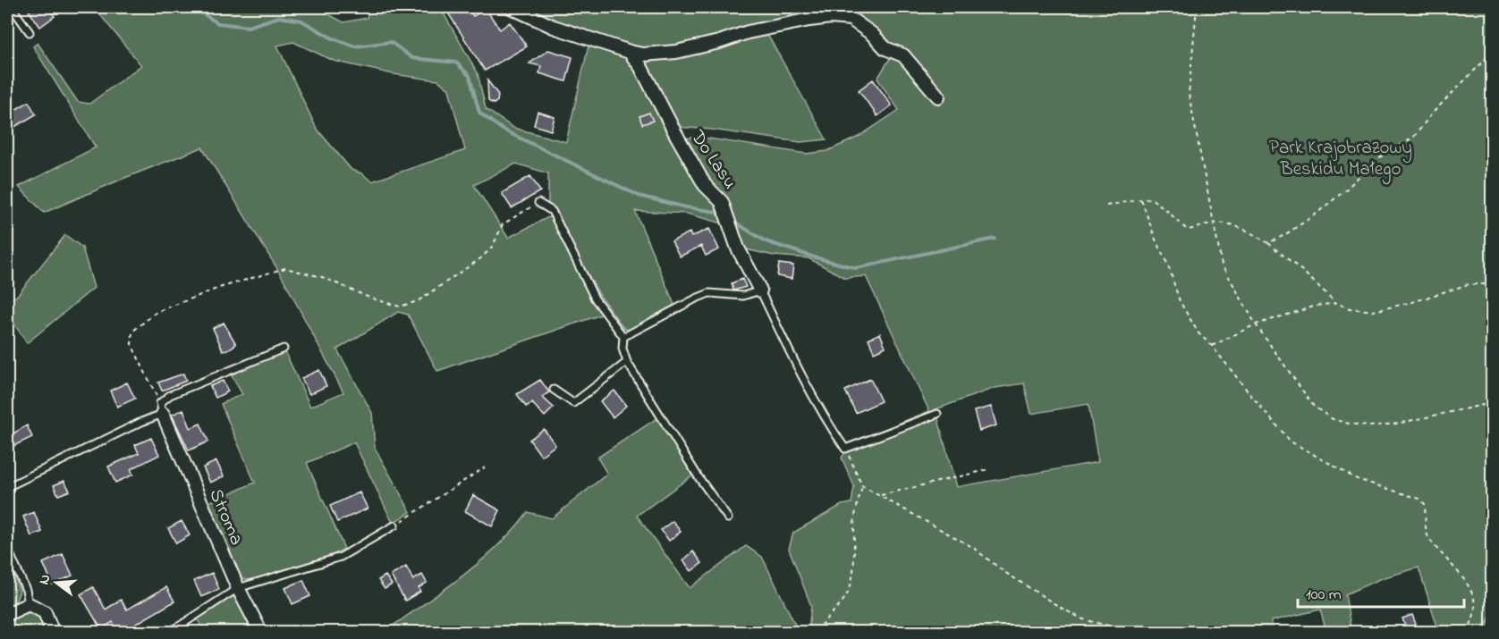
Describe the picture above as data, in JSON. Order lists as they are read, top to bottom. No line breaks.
{"streets":{"street":["Do Lasu","Stroma"]},"parks":["Park Krajobrazowy Beskidu Małego"],"scale_bar":"100 m","north":"left"}
